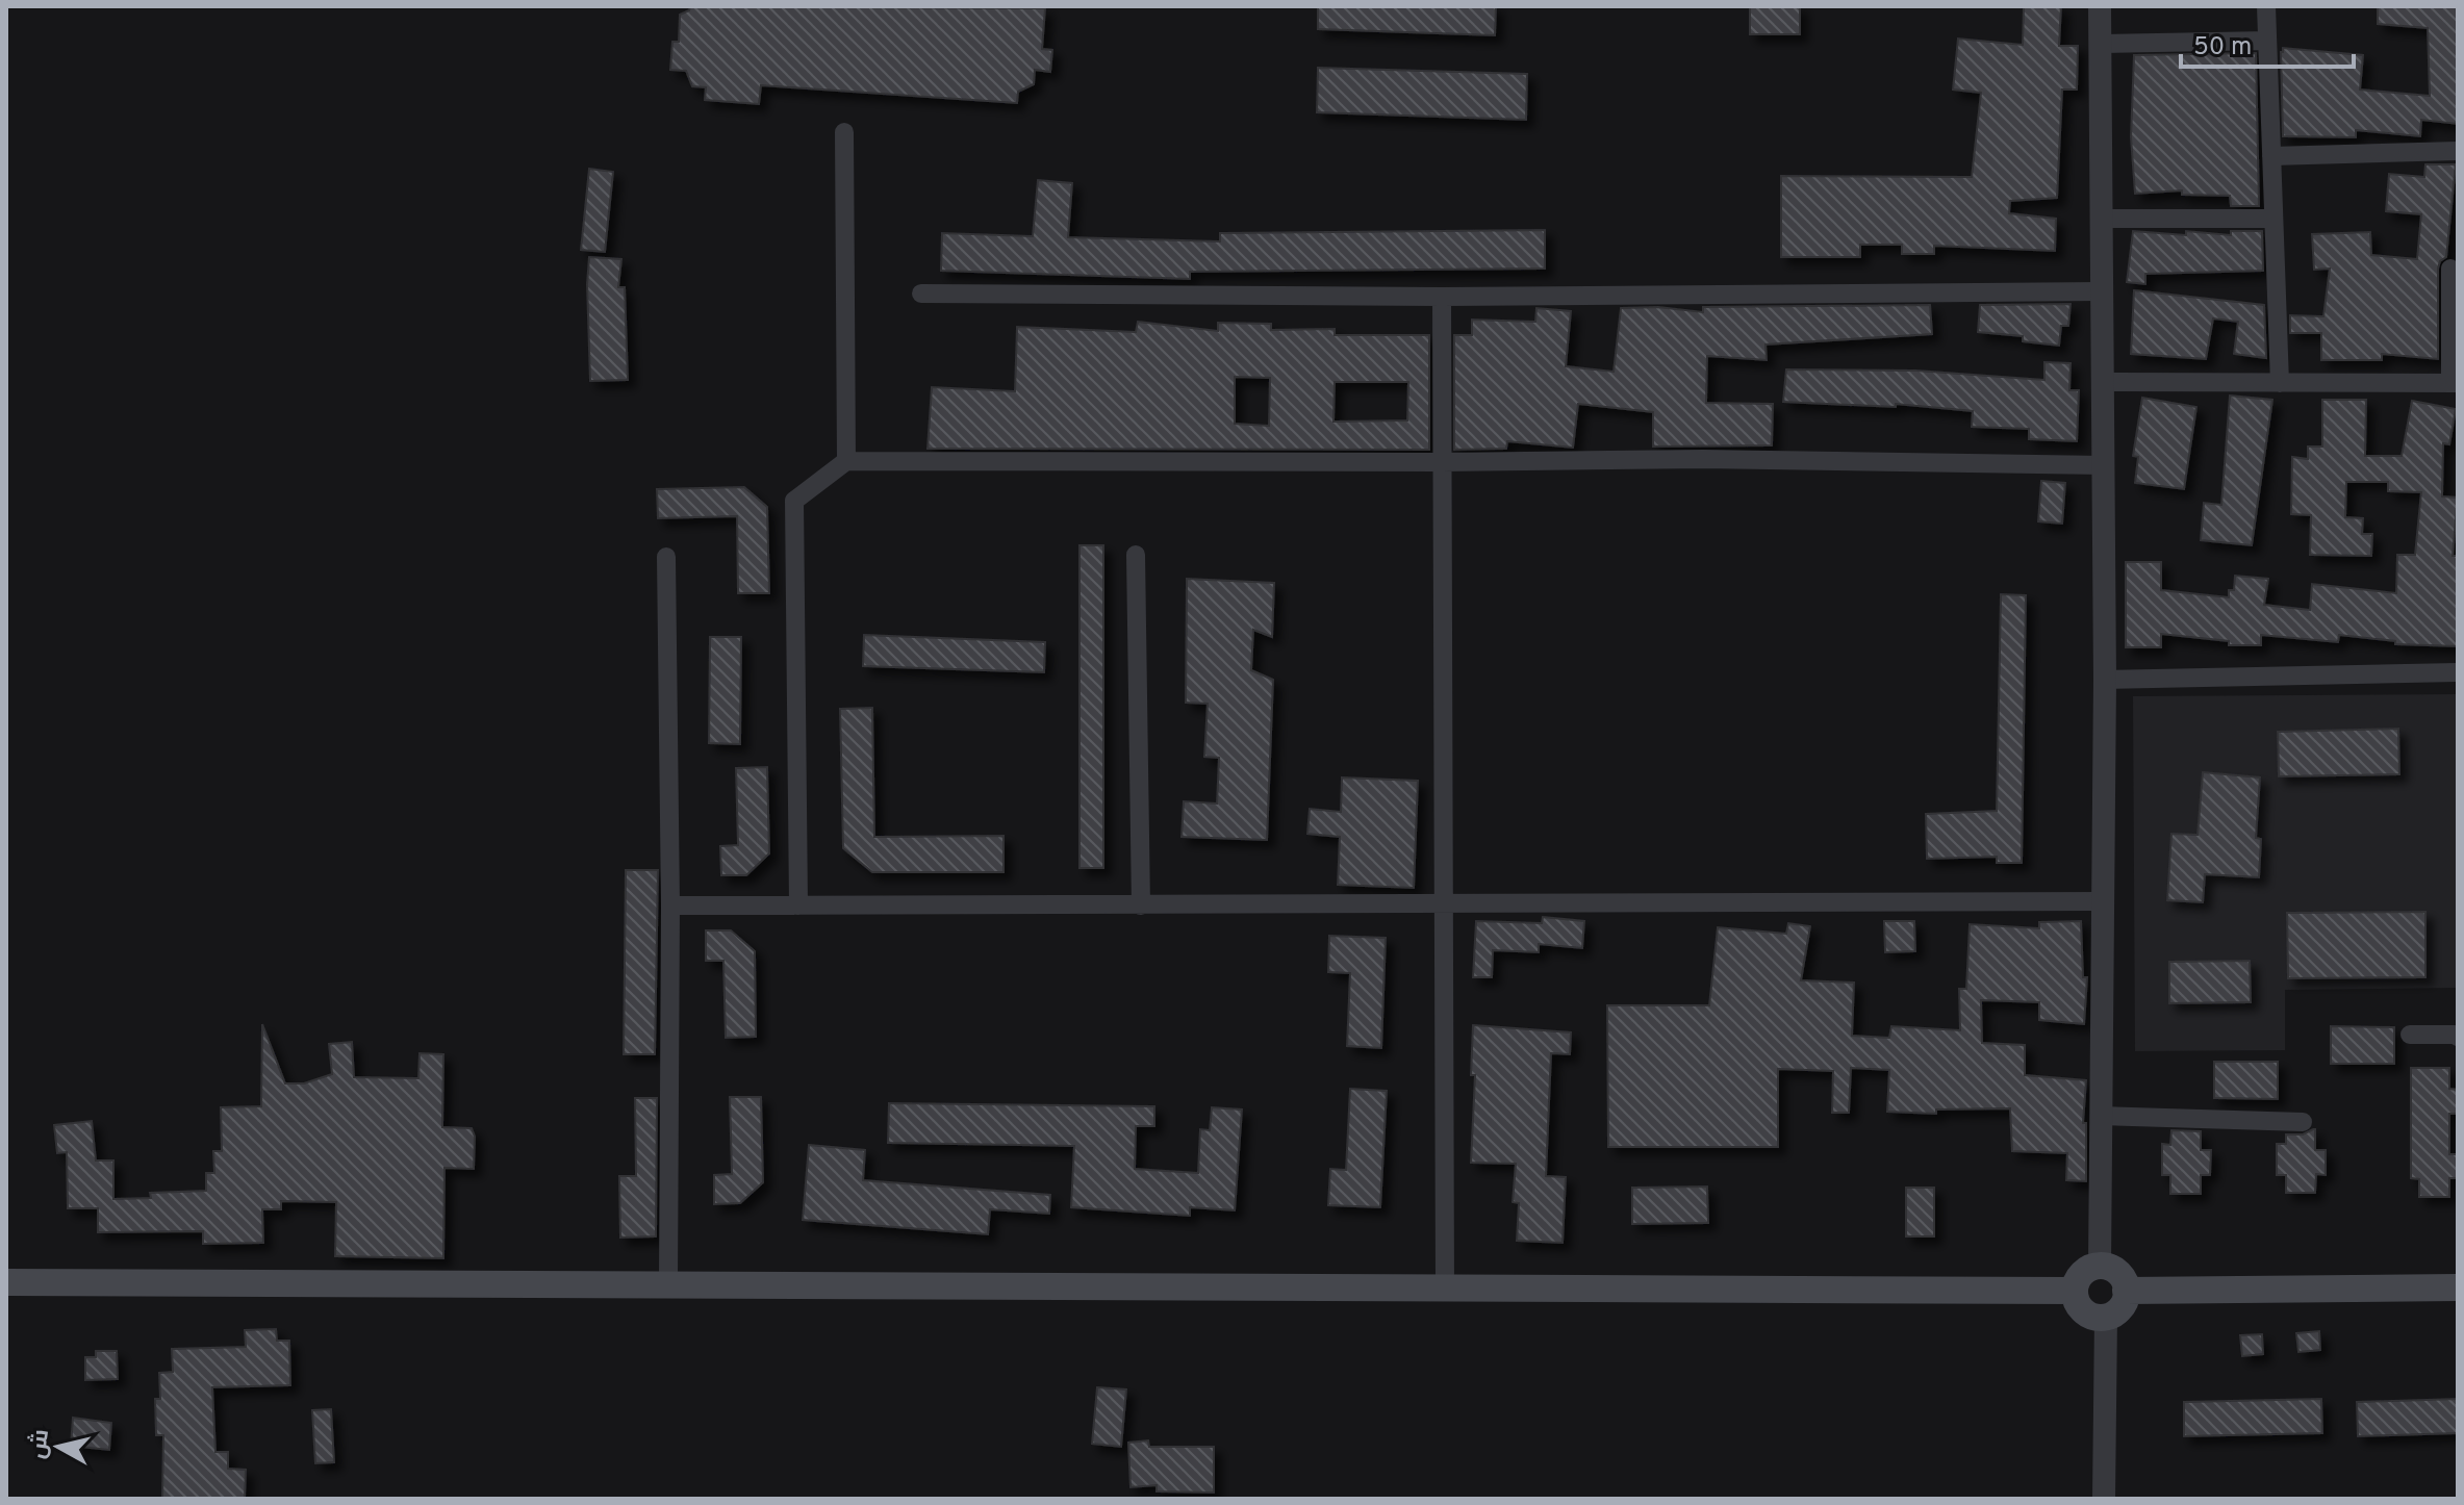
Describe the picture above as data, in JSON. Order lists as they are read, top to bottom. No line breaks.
{"scale_bar":"50 m","north":"left"}
